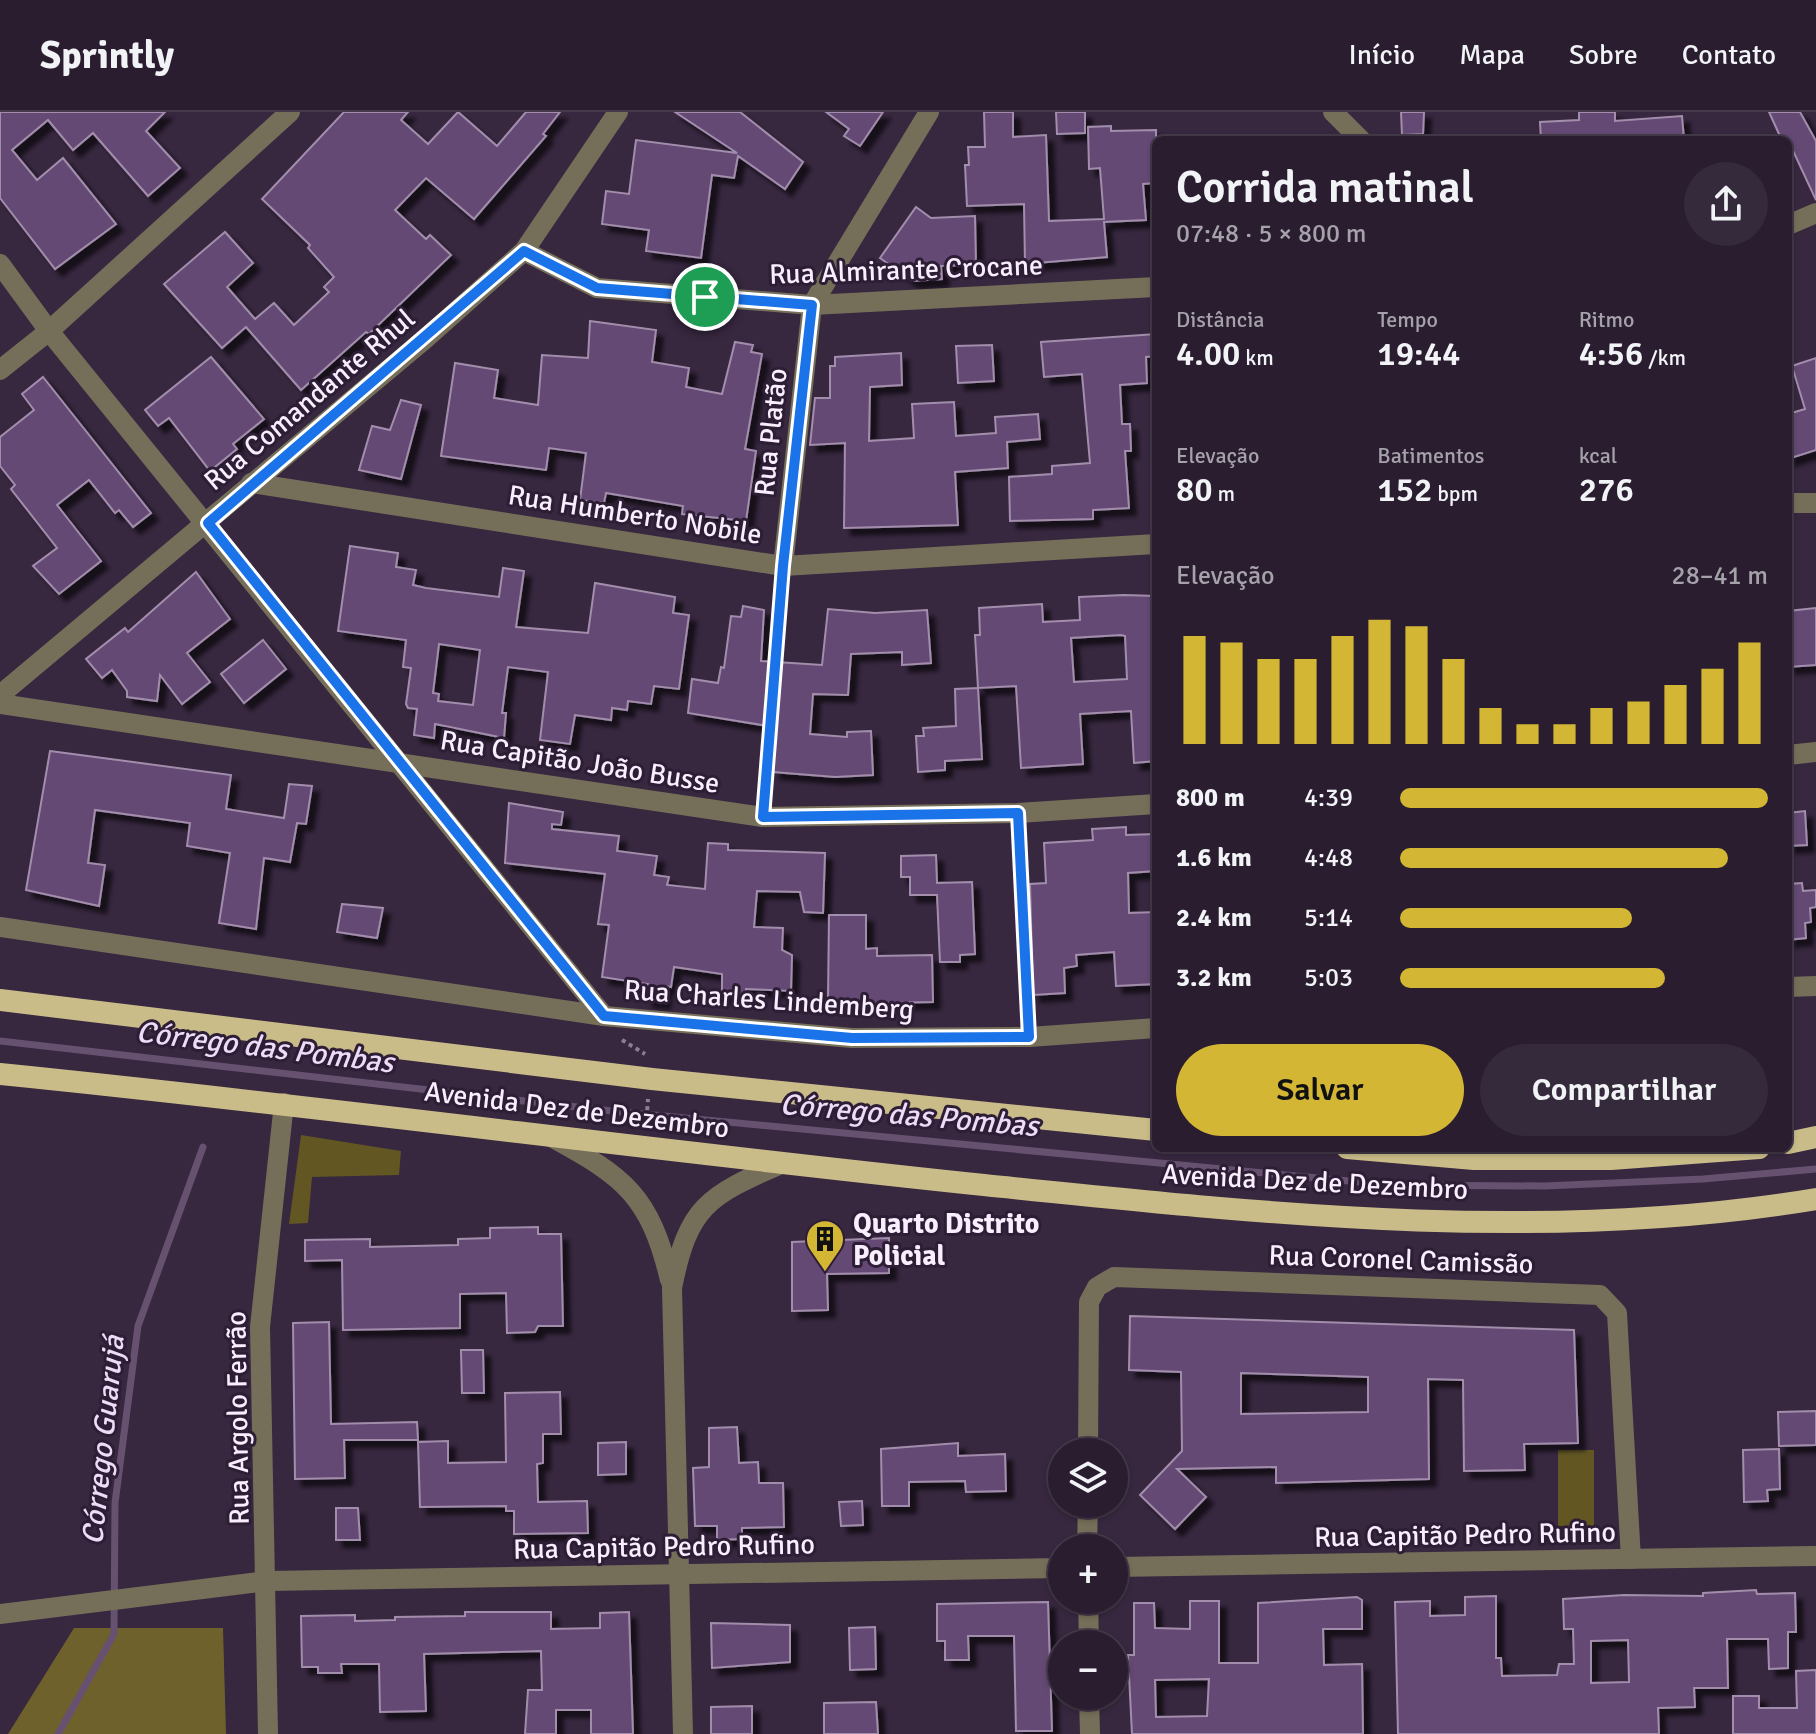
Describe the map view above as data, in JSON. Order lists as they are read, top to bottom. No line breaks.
{"streets":{"highway":["Avenida Dez de Dezembro"],"street":["Rua Almirante Crocane","Rua Comandante Rhul","Rua Platão","Rua Humberto Nobile","Rua Capitão João Busse","Rua Charles Lindemberg","Rua Coronel Camissão","Rua Argolo Ferrão","Rua Capitão Pedro Rufino"]},"crossings":[["Rua Almirante Crocane","Rua Comandante Rhul"],["Rua Almirante Crocane","Rua Platão"],["Rua Comandante Rhul","Rua Humberto Nobile"],["Rua Platão","Rua Humberto Nobile"],["Avenida Dez de Dezembro","Rua Argolo Ferrão"],["Rua Coronel Camissão","Rua Capitão Pedro Rufino"],["Rua Argolo Ferrão","Rua Capitão Pedro Rufino"]],"water":["Córrego das Pombas","Córrego Guarujá"],"places":{"building":["Quarto Distrito Policial"]},"page":{"header":"Sprintly","nav":["Início","Mapa","Sobre","Contato"],"heading":["Corrida matinal","07:48 · 5 × 800 m"],"stats":[["Distância","4.00 km"],["Tempo","19:44"],["Ritmo","4:56 /km"],["Elevação","80 m"],["Batimentos","152 bpm"],["kcal","276"]],"chart":["Elevação","28–41 m"],"list":[{"name":"800 m","note":"4:39"},{"name":"1.6 km","note":"4:48"},{"name":"2.4 km","note":"5:14"},{"name":"3.2 km","note":"5:03"}],"buttons":["Salvar","Compartilhar"],"map_buttons":["+","−"]}}
